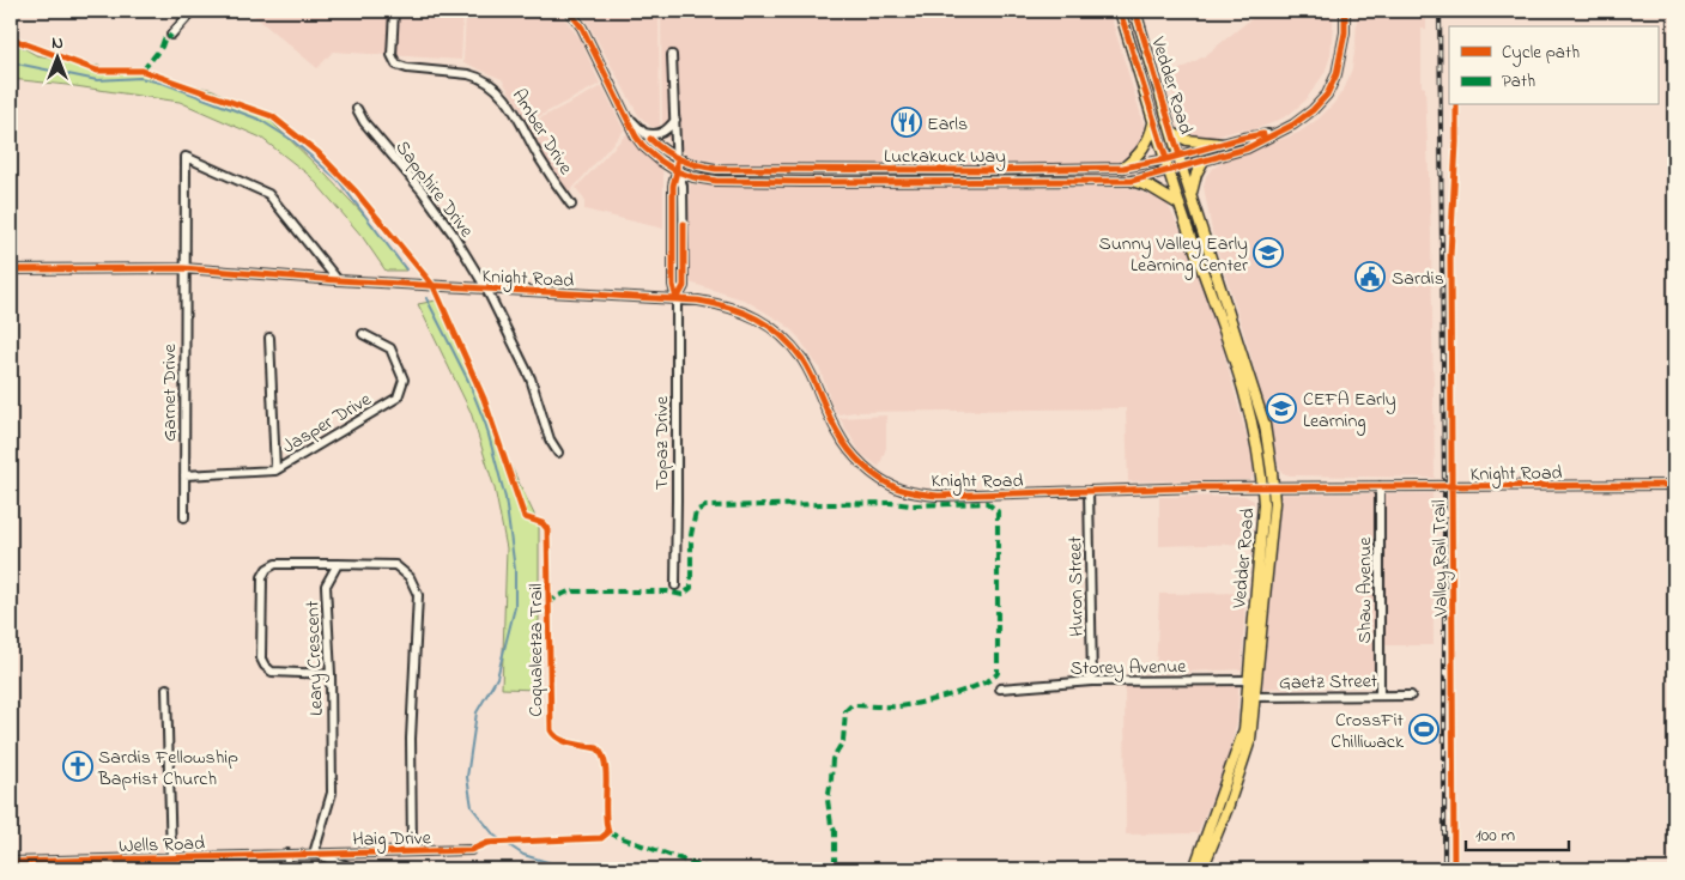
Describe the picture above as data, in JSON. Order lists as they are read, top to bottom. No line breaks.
{"streets":{"main road":["Vedder Road"],"street":["Amber Drive","Luckakuck Way","Sapphire Drive","Knight Road","Garnet Drive","Jasper Drive","Topaz Drive","Huron Street","Shaw Avenue","Leary Crescent","Storey Avenue","Gaetz Street","Haig Drive","Wells Road"],"cycle path":["Valley Rail Trail","Coqualeetza Trail"]},"crossings":[["Vedder Road","Luckakuck Way"],["Vedder Road","Knight Road"],["Vedder Road","Storey Avenue"],["Vedder Road","Gaetz Street"],["Luckakuck Way","Topaz Drive"],["Sapphire Drive","Knight Road"],["Knight Road","Garnet Drive"],["Knight Road","Topaz Drive"],["Knight Road","Huron Street"],["Knight Road","Shaw Avenue"],["Garnet Drive","Jasper Drive"],["Huron Street","Storey Avenue"],["Shaw Avenue","Gaetz Street"],["Leary Crescent","Haig Drive"],["Leary Crescent","Wells Road"],["Haig Drive","Wells Road"]],"places":{"restaurant":["Earls"],"school or university":["Sunny Valley Early Learning Center","CEFA Early Learning"],"public building":["Sardis"],"sports":["CrossFit Chilliwack"],"church":["Sardis Fellowship Baptist Church"]},"legend":["Cycle path","Path"],"scale_bar":"100 m","north":"top"}
